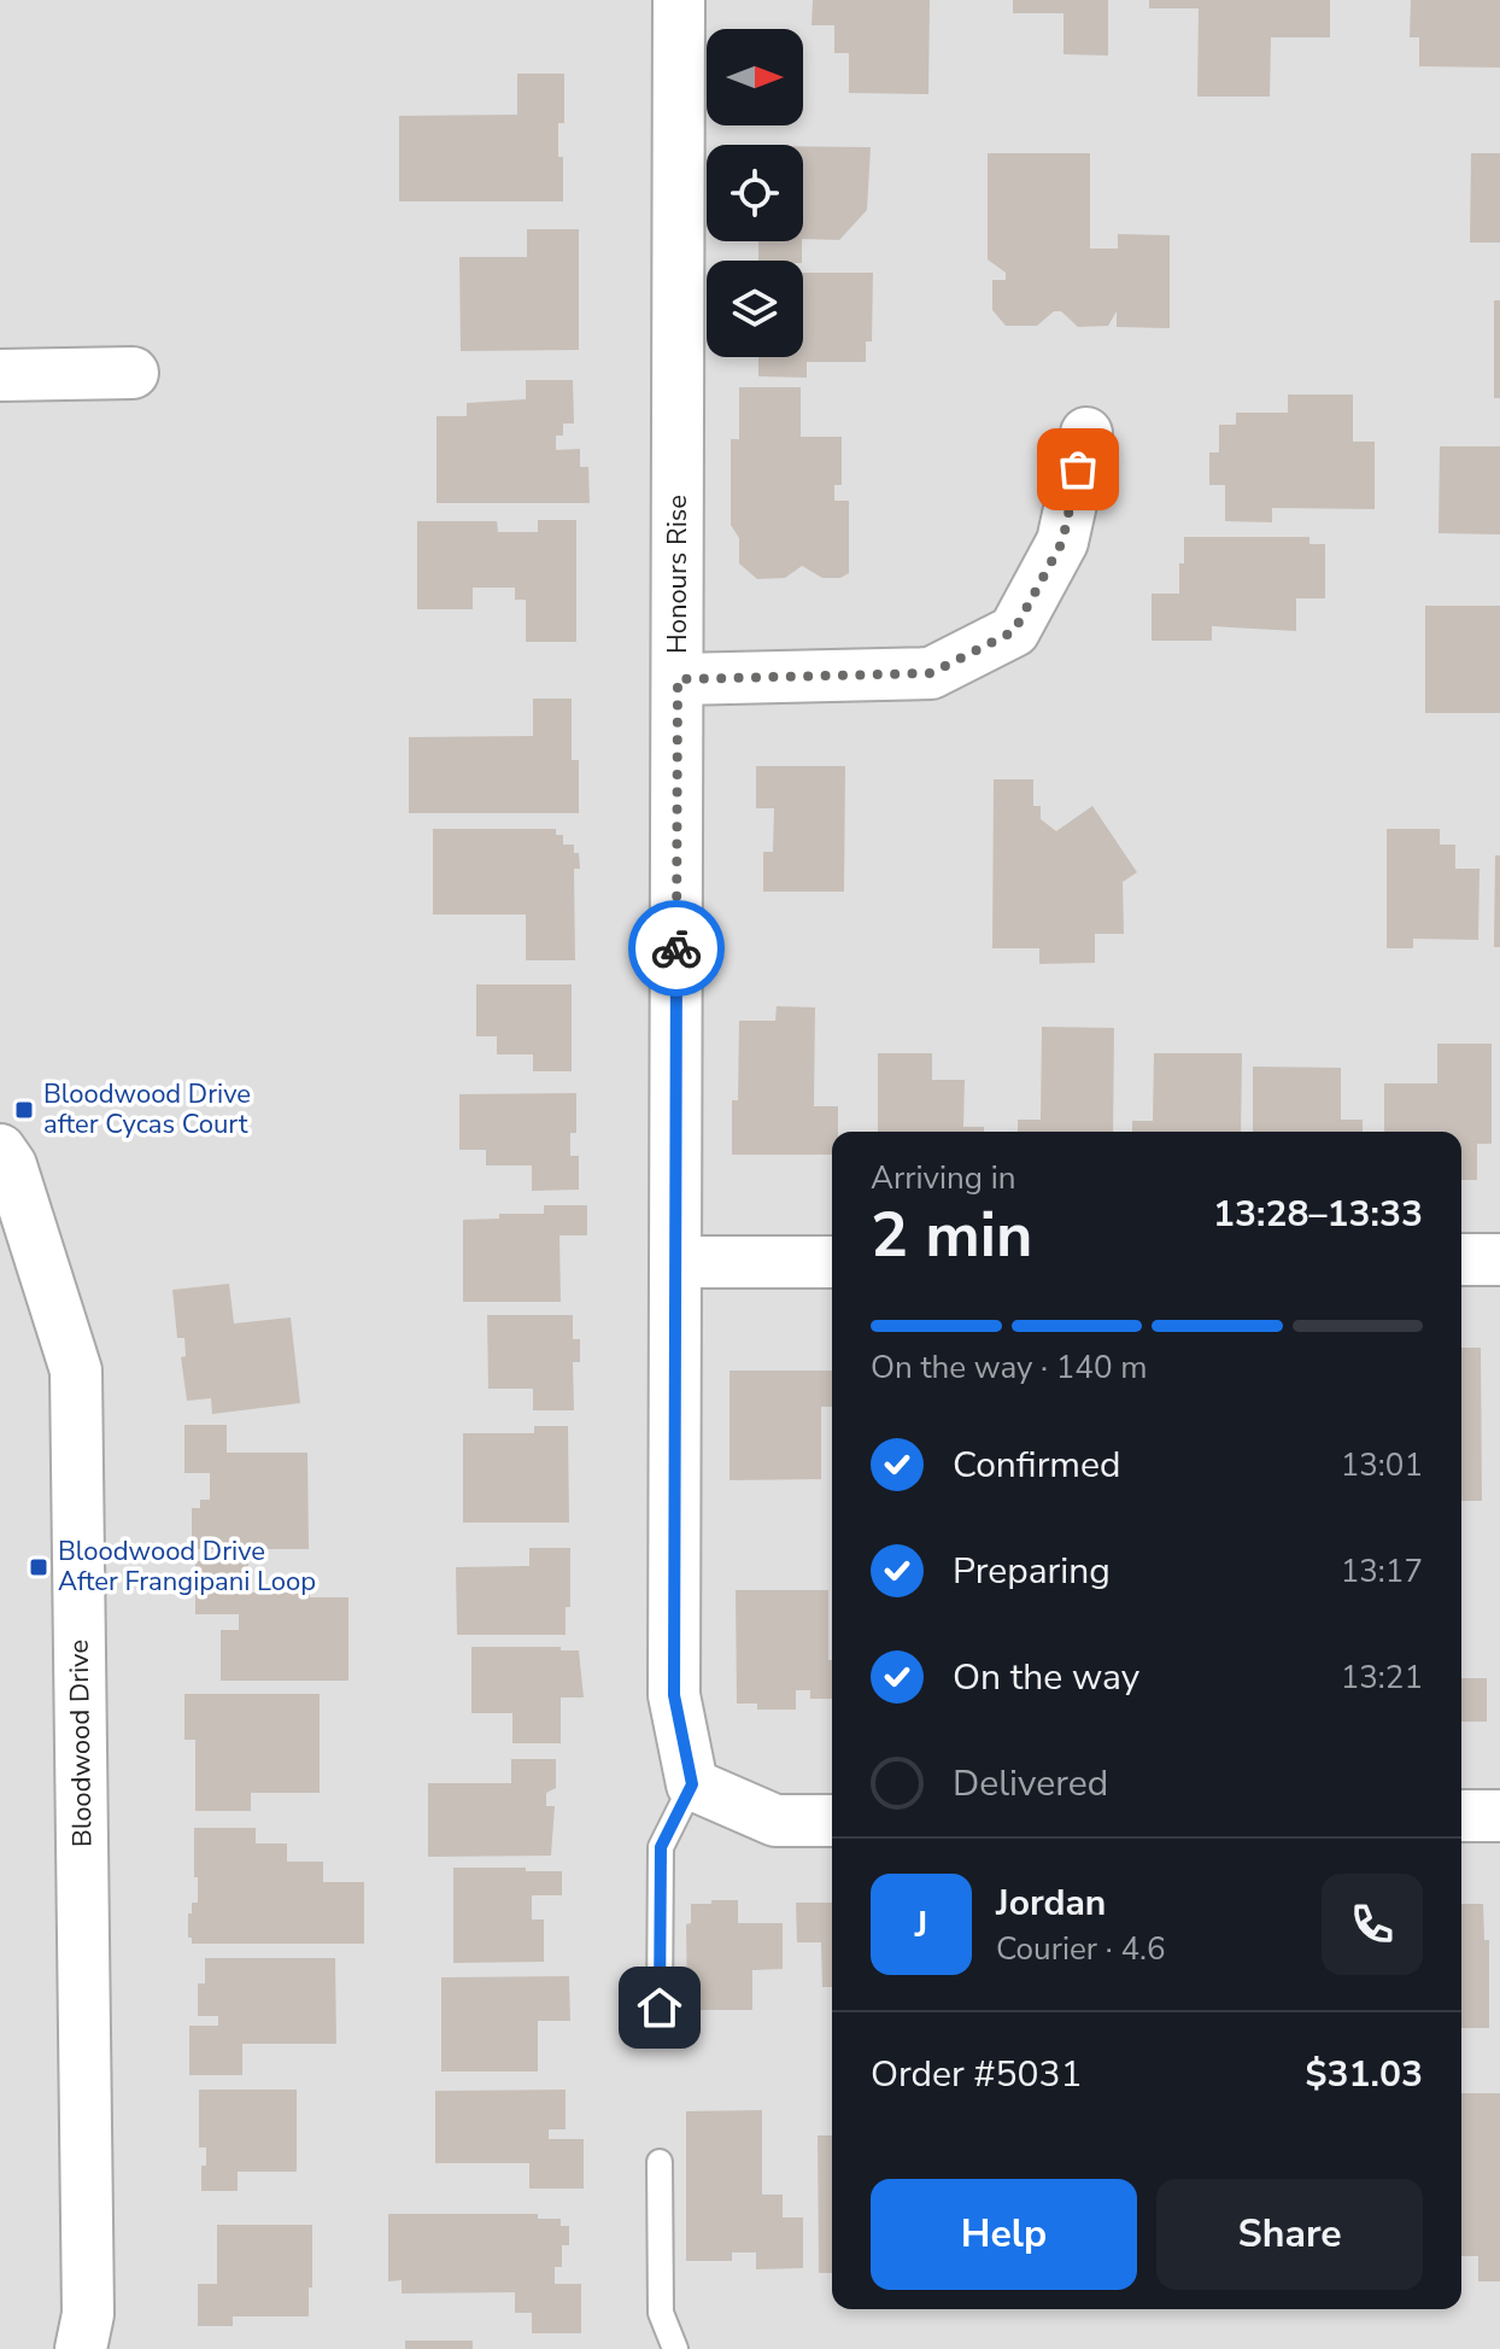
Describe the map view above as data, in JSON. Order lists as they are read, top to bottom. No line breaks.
{"streets":{"street":["Honours Rise","Bloodwood Drive"]},"places":{"transit":["Bloodwood Drive after Cycas Court","Bloodwood Drive After Frangipani Loop"]},"north":"right","page":{"heading":["2 min","Arriving in","13:28–13:33"],"panel":["Jordan","Courier · 4.6","Order #5031","$31.03"],"bar":"On the way · 140 m","list":[["Confirmed","13:01"],["Preparing","13:17"],["On the way","13:21"],"Delivered"],"round":"J","buttons":["Help","Share"]}}
